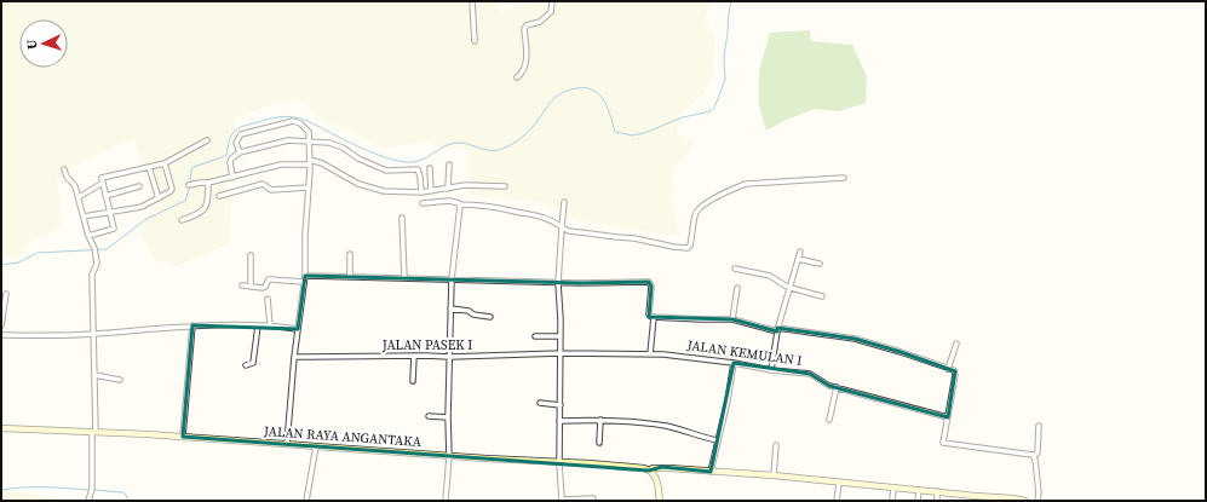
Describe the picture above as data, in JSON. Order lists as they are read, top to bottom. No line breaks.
{"streets":{"main road":["JALAN RAYA ANGANTAKA"],"street":["JALAN PASEK I","JALAN KEMULAN I"]},"crossings":[["JALAN PASEK I","JALAN KEMULAN I"]],"north":"left"}
